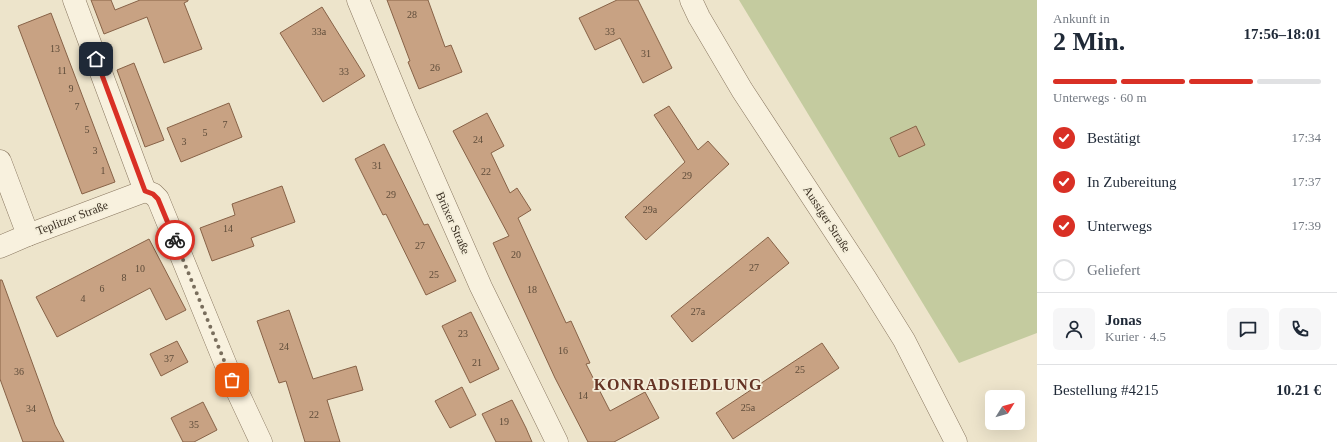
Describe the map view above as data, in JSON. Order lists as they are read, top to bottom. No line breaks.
{"streets":{"street":["Teplitzer Straße","Aussiger Straße","Brüxer Straße"]},"districts":["KONRADSIEDLUNG"],"house_numbers":["28","33a","33","13","31","26","11","33","9","7","7","5","5","24","3","3","31","1","22","29","29","29a","14","27","20","27","10","25","8","6","18","4","27a","23","24","16","37","21","25","36","14","25a","34","22","19","35"],"north":"top right","page":{"heading":["2 Min.","Ankunft in","17:56–18:01"],"panel":["Jonas","Kurier · 4.5","Bestellung #4215","10.21 €"],"bar":"Unterwegs · 60 m","list":[["Bestätigt","17:34"],["In Zubereitung","17:37"],["Unterwegs","17:39"],"Geliefert"]}}
